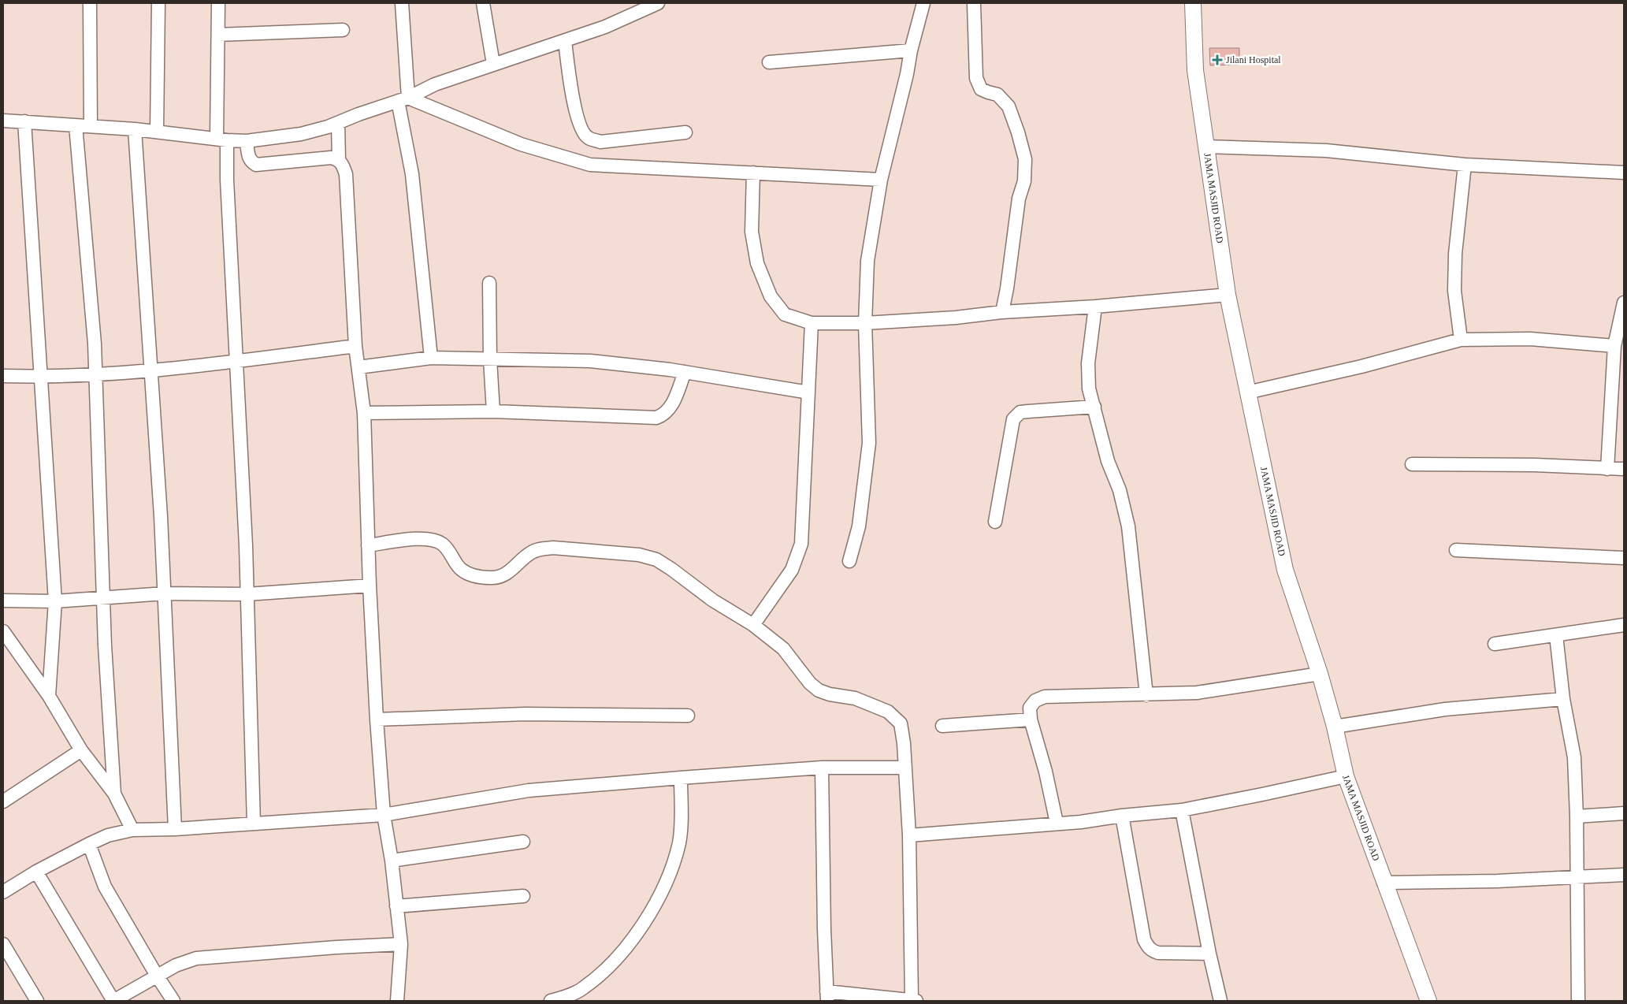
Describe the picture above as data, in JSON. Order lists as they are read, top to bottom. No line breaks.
{"streets":{"street":["JAMA MASJID ROAD"]},"places":{"health":["Jilani Hospital"]}}
